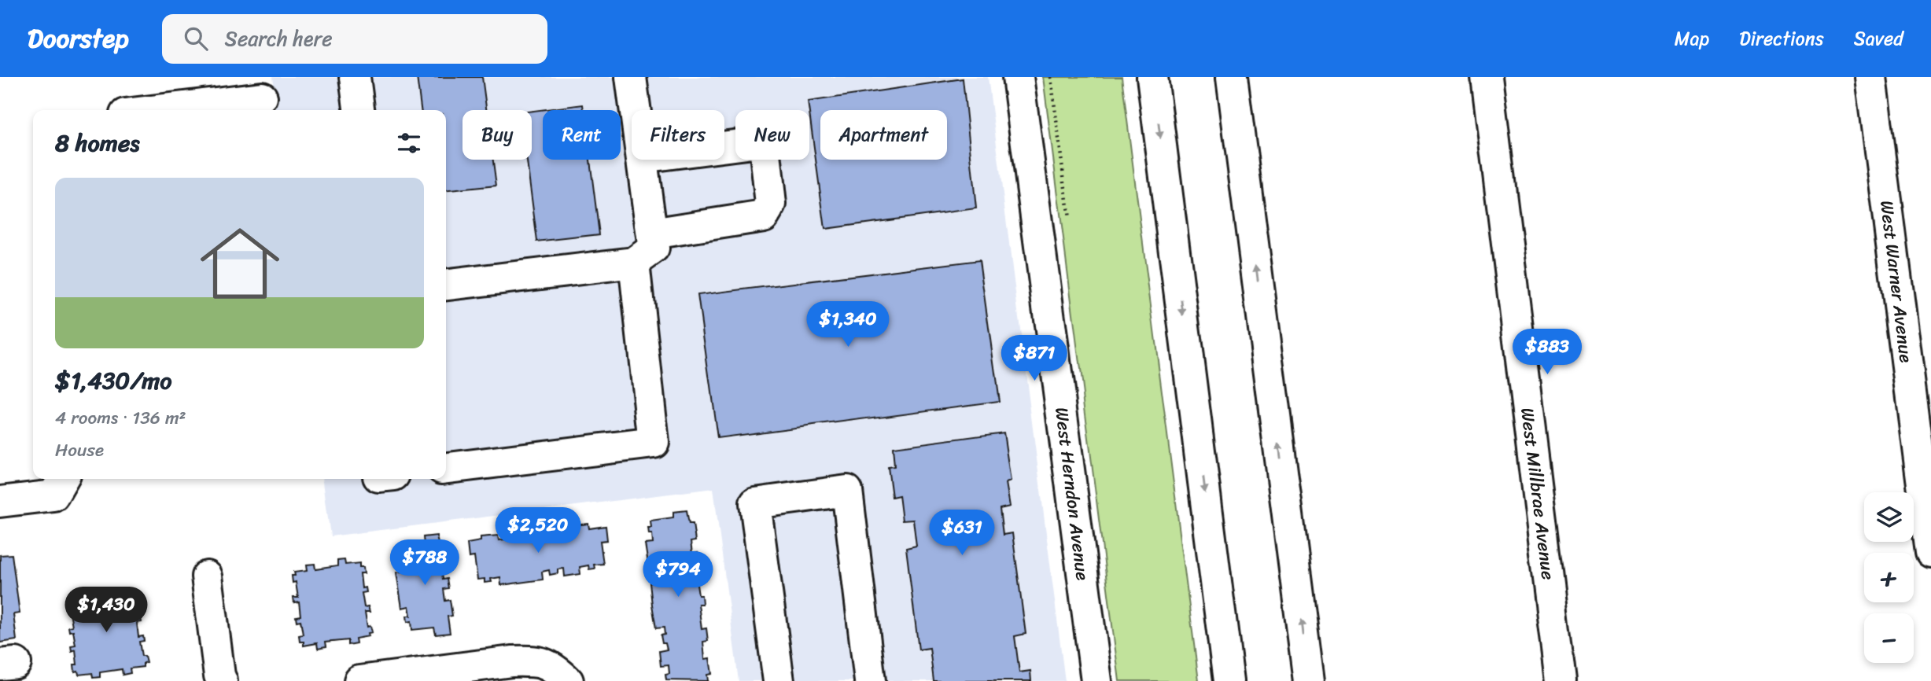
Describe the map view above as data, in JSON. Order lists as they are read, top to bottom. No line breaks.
{"streets":{"street":["West Warner Avenue","West Herndon Avenue","West Millbrae Avenue"]},"page":{"header":"Doorstep","search":"Search here","nav":["Map","Directions","Saved"],"chip":["Buy","Rent","Filters","New","Apartment"],"heading":"8 homes","list":[{"name":"$1,430/mo","note":"4 rooms · 136 m² · House"}],"price":["$1,340","$883","$871","$2,520","$631","$788","$794","$1,430"],"map_buttons":["+","−"]}}
